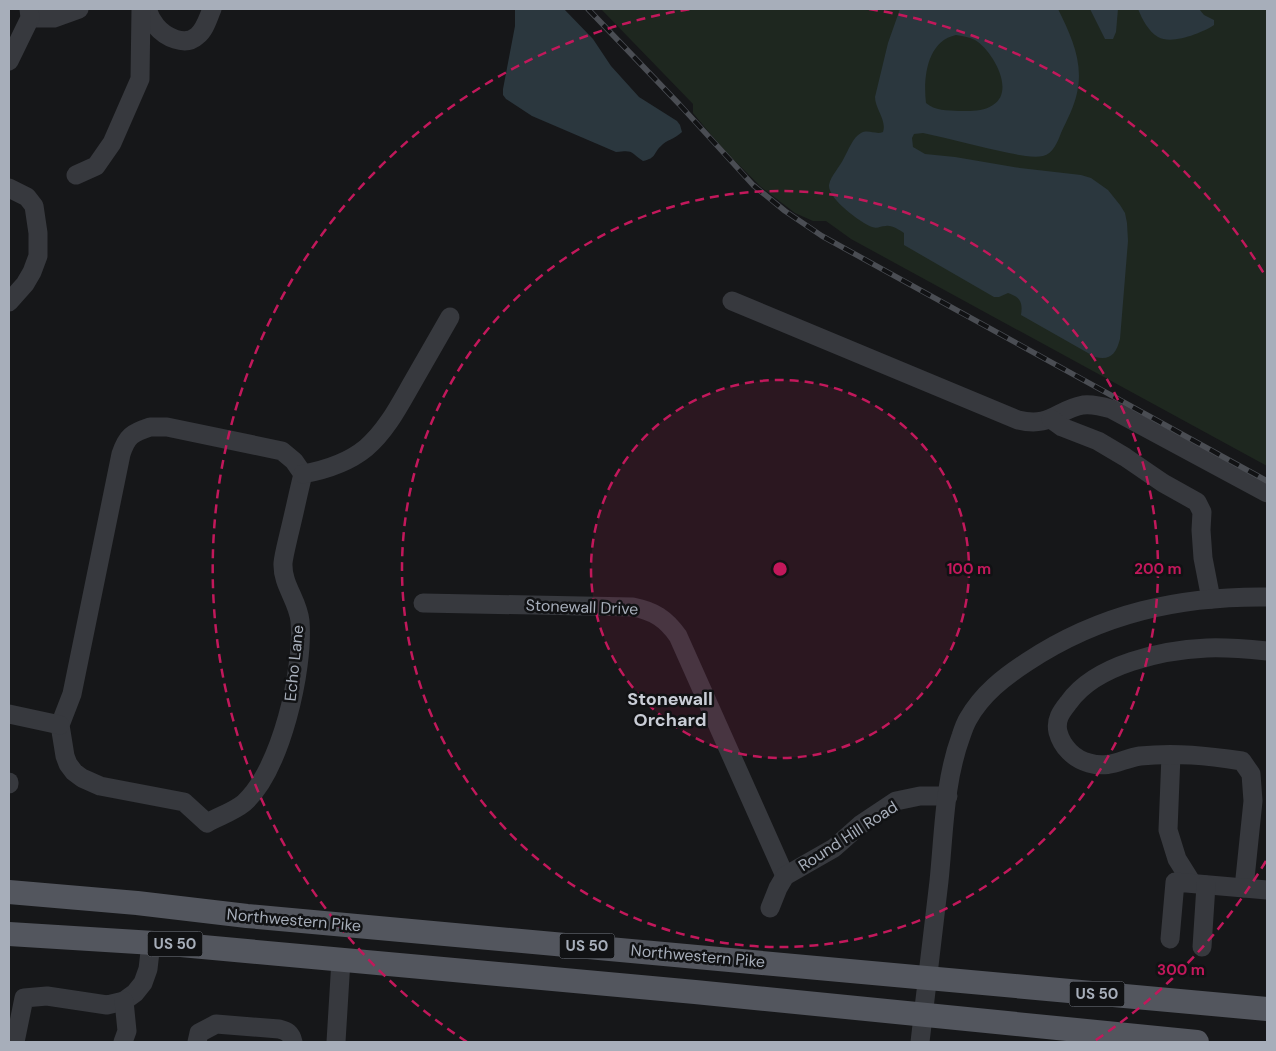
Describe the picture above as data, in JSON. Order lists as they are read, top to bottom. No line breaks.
{"streets":{"main road":["Northwestern Pike","US 50"],"street":["Stonewall Drive","Echo Lane","Round Hill Road"]},"crossings":[["Stonewall Drive","Round Hill Road"]],"districts":["Stonewall Orchard"],"rings":["100 m","200 m","300 m"]}
